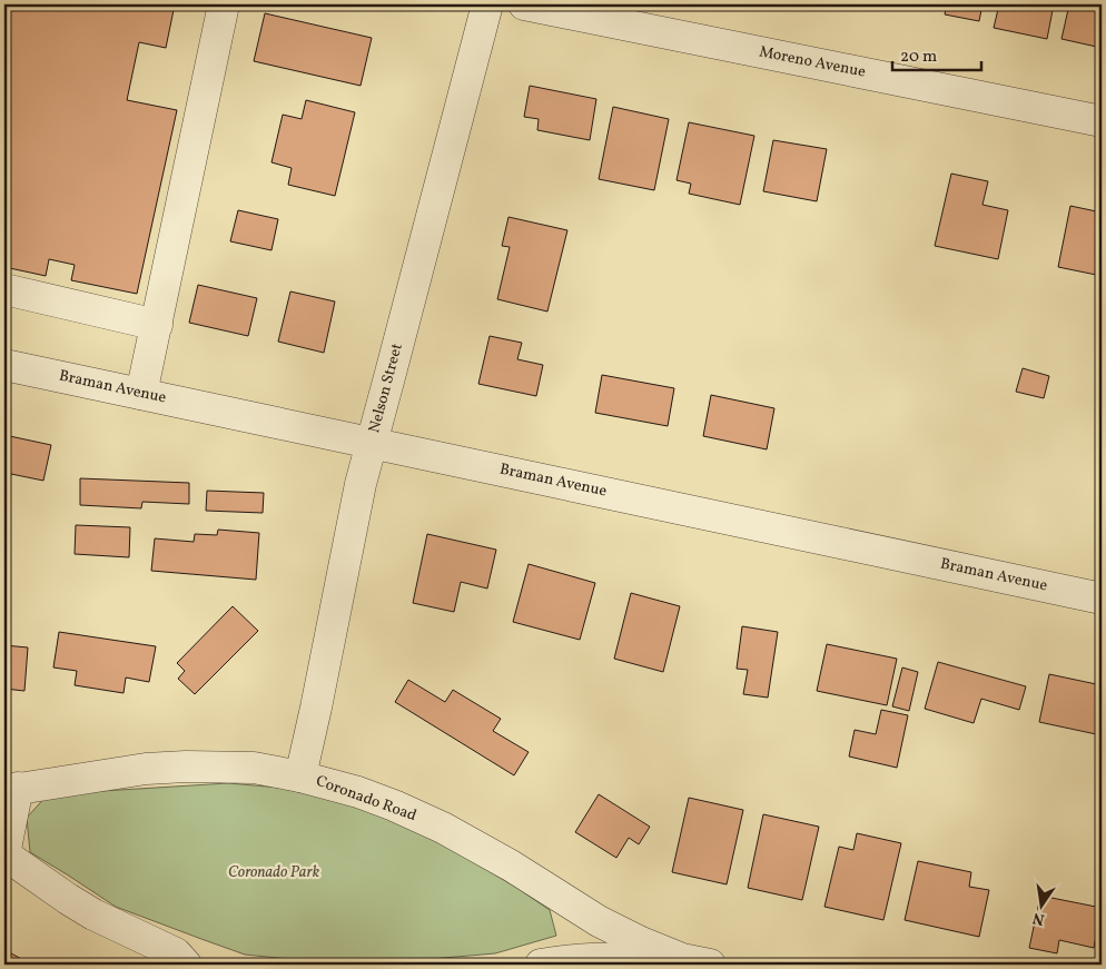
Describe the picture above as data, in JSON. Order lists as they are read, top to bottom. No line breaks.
{"streets":{"street":["Moreno Avenue","Braman Avenue","Nelson Street","Coronado Road"]},"crossings":[["Braman Avenue","Nelson Street"],["Nelson Street","Coronado Road"]],"parks":["Coronado Park"],"scale_bar":"20 m","north":"bottom"}
